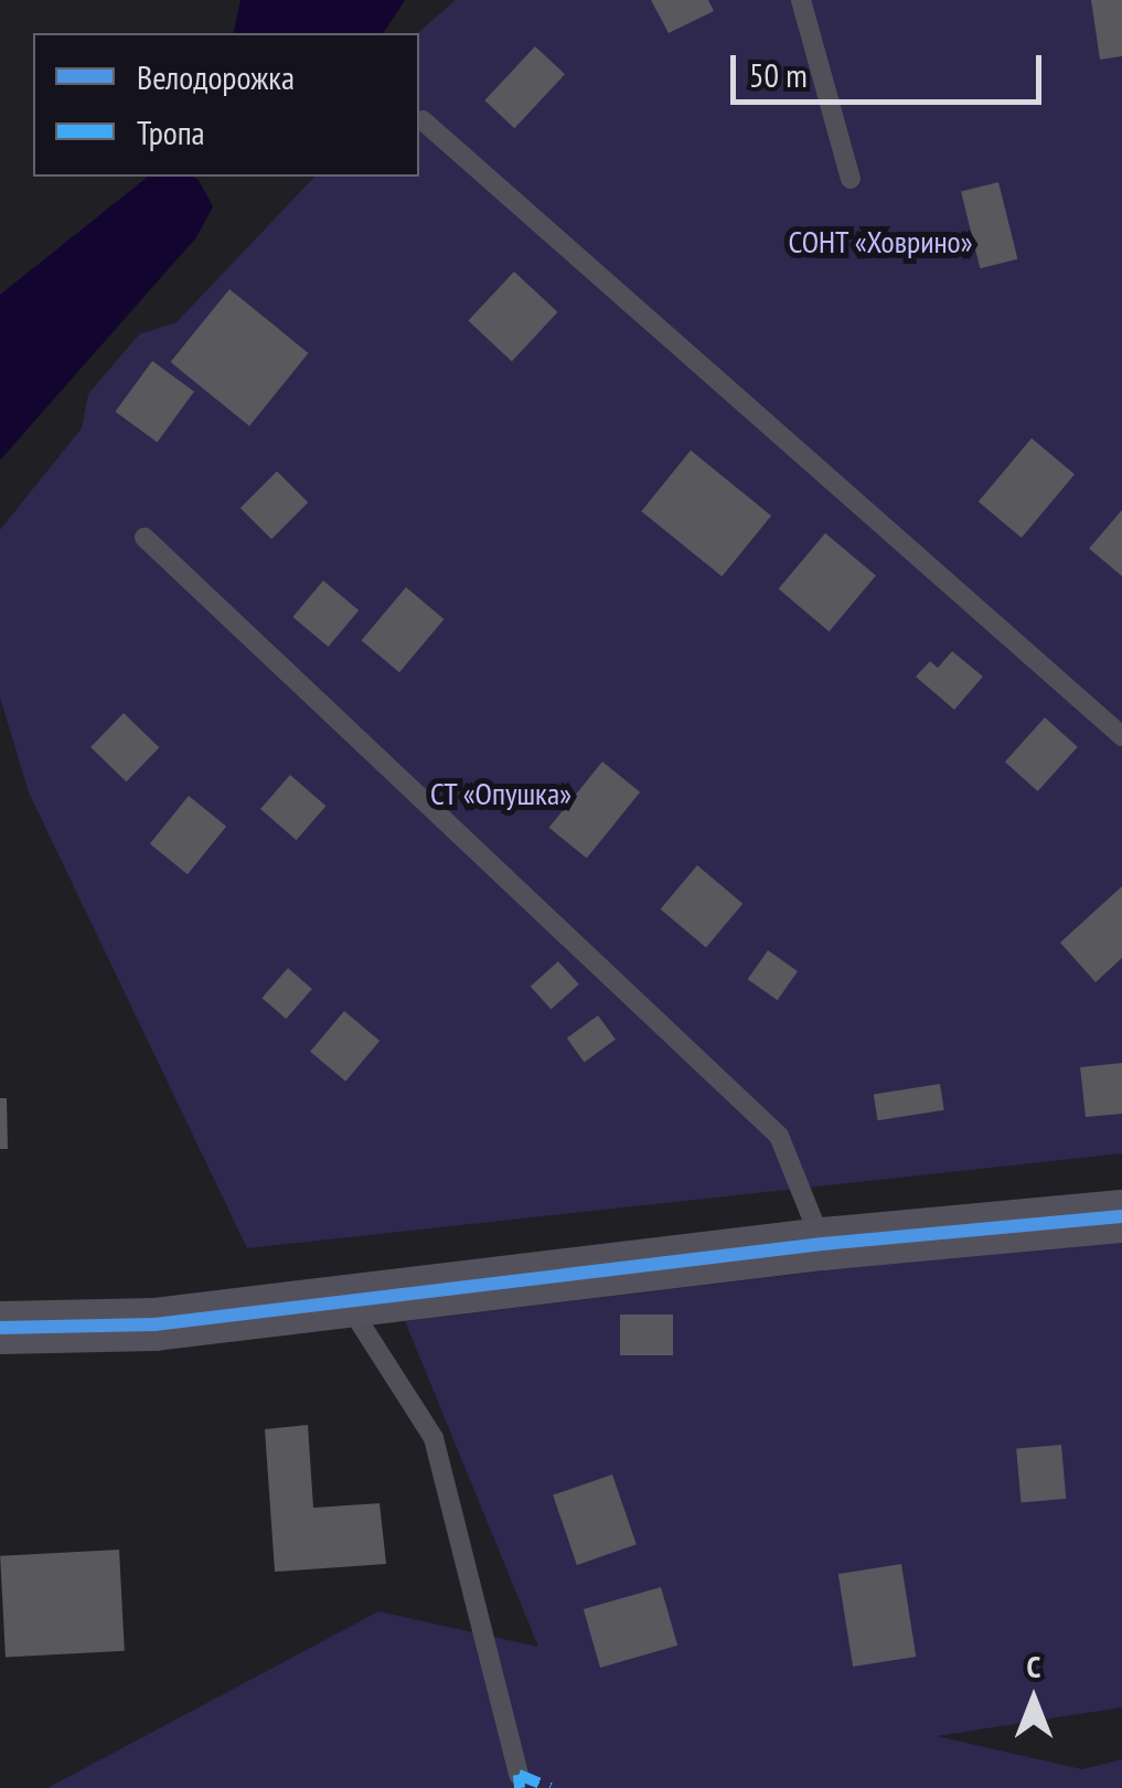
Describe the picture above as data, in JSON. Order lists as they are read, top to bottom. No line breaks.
{"parks":["СОНТ «Ховрино»","СТ «Опушка»"],"legend":["Велодорожка","Тропа"],"scale_bar":"50 m","north":"top"}
